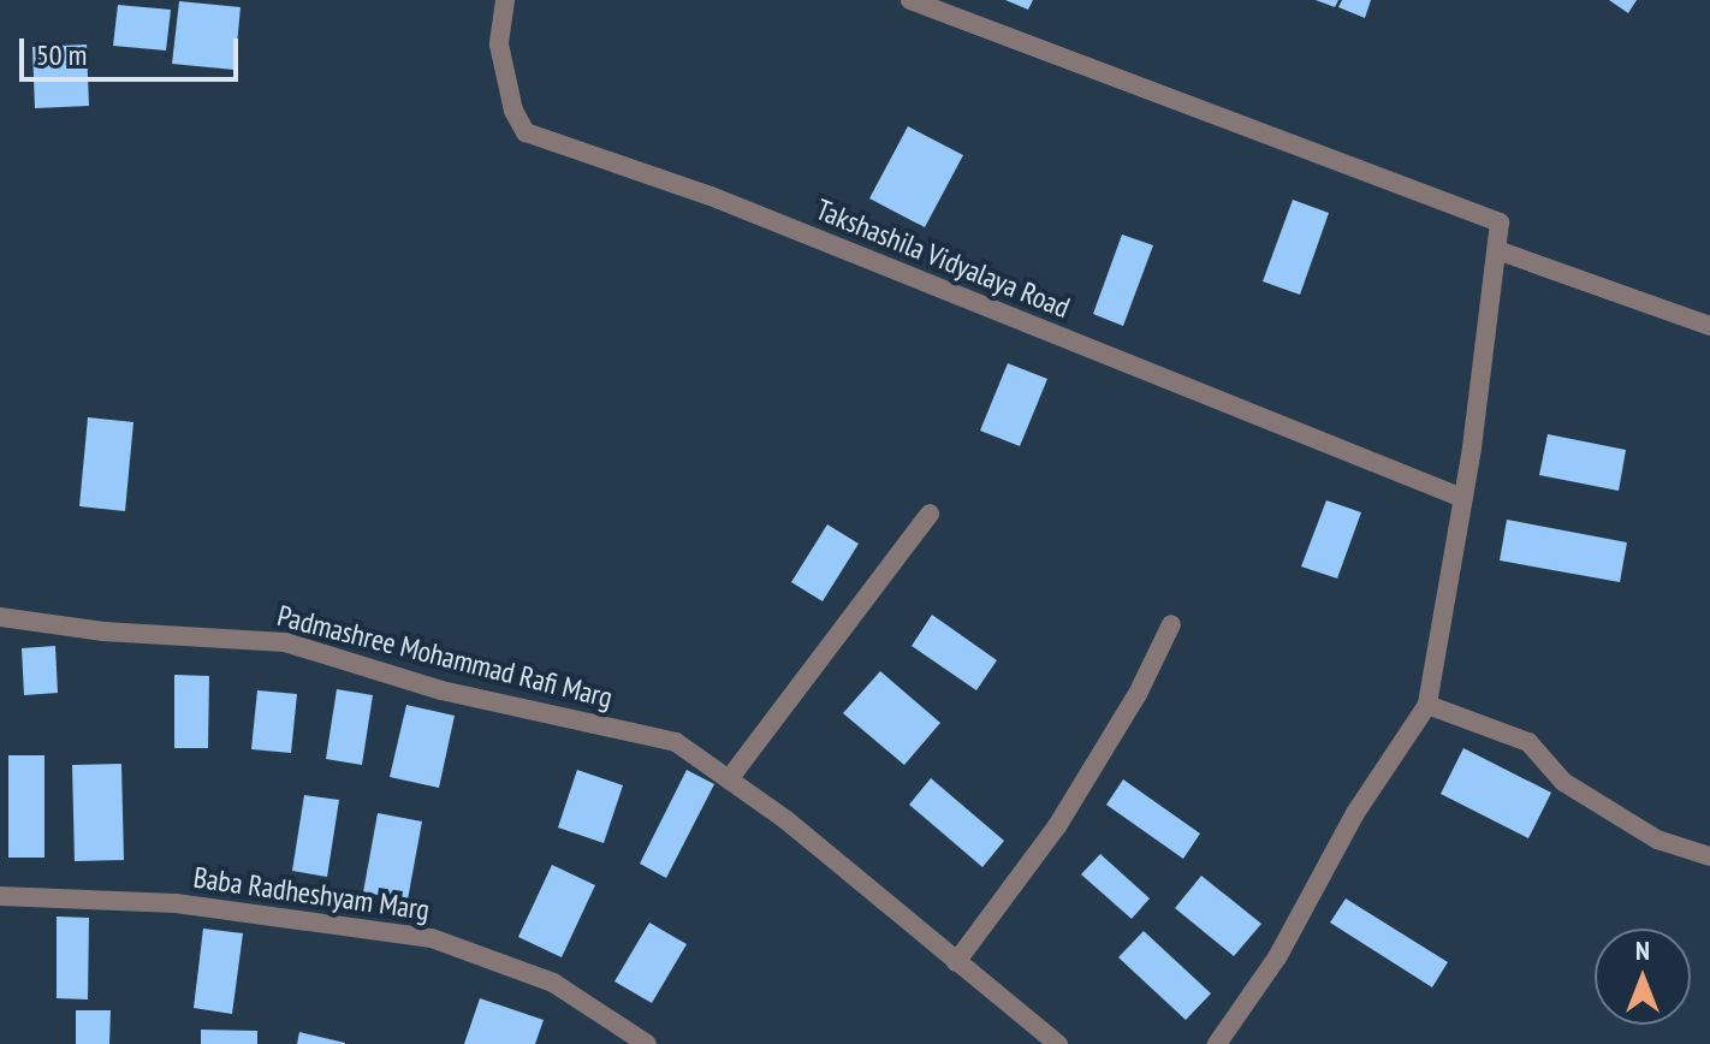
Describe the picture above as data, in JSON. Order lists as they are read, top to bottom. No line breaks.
{"streets":{"street":["Takshashila Vidyalaya Road","Padmashree Mohammad Rafi Marg","Baba Radheshyam Marg"]},"scale_bar":"50 m","north":"top"}
